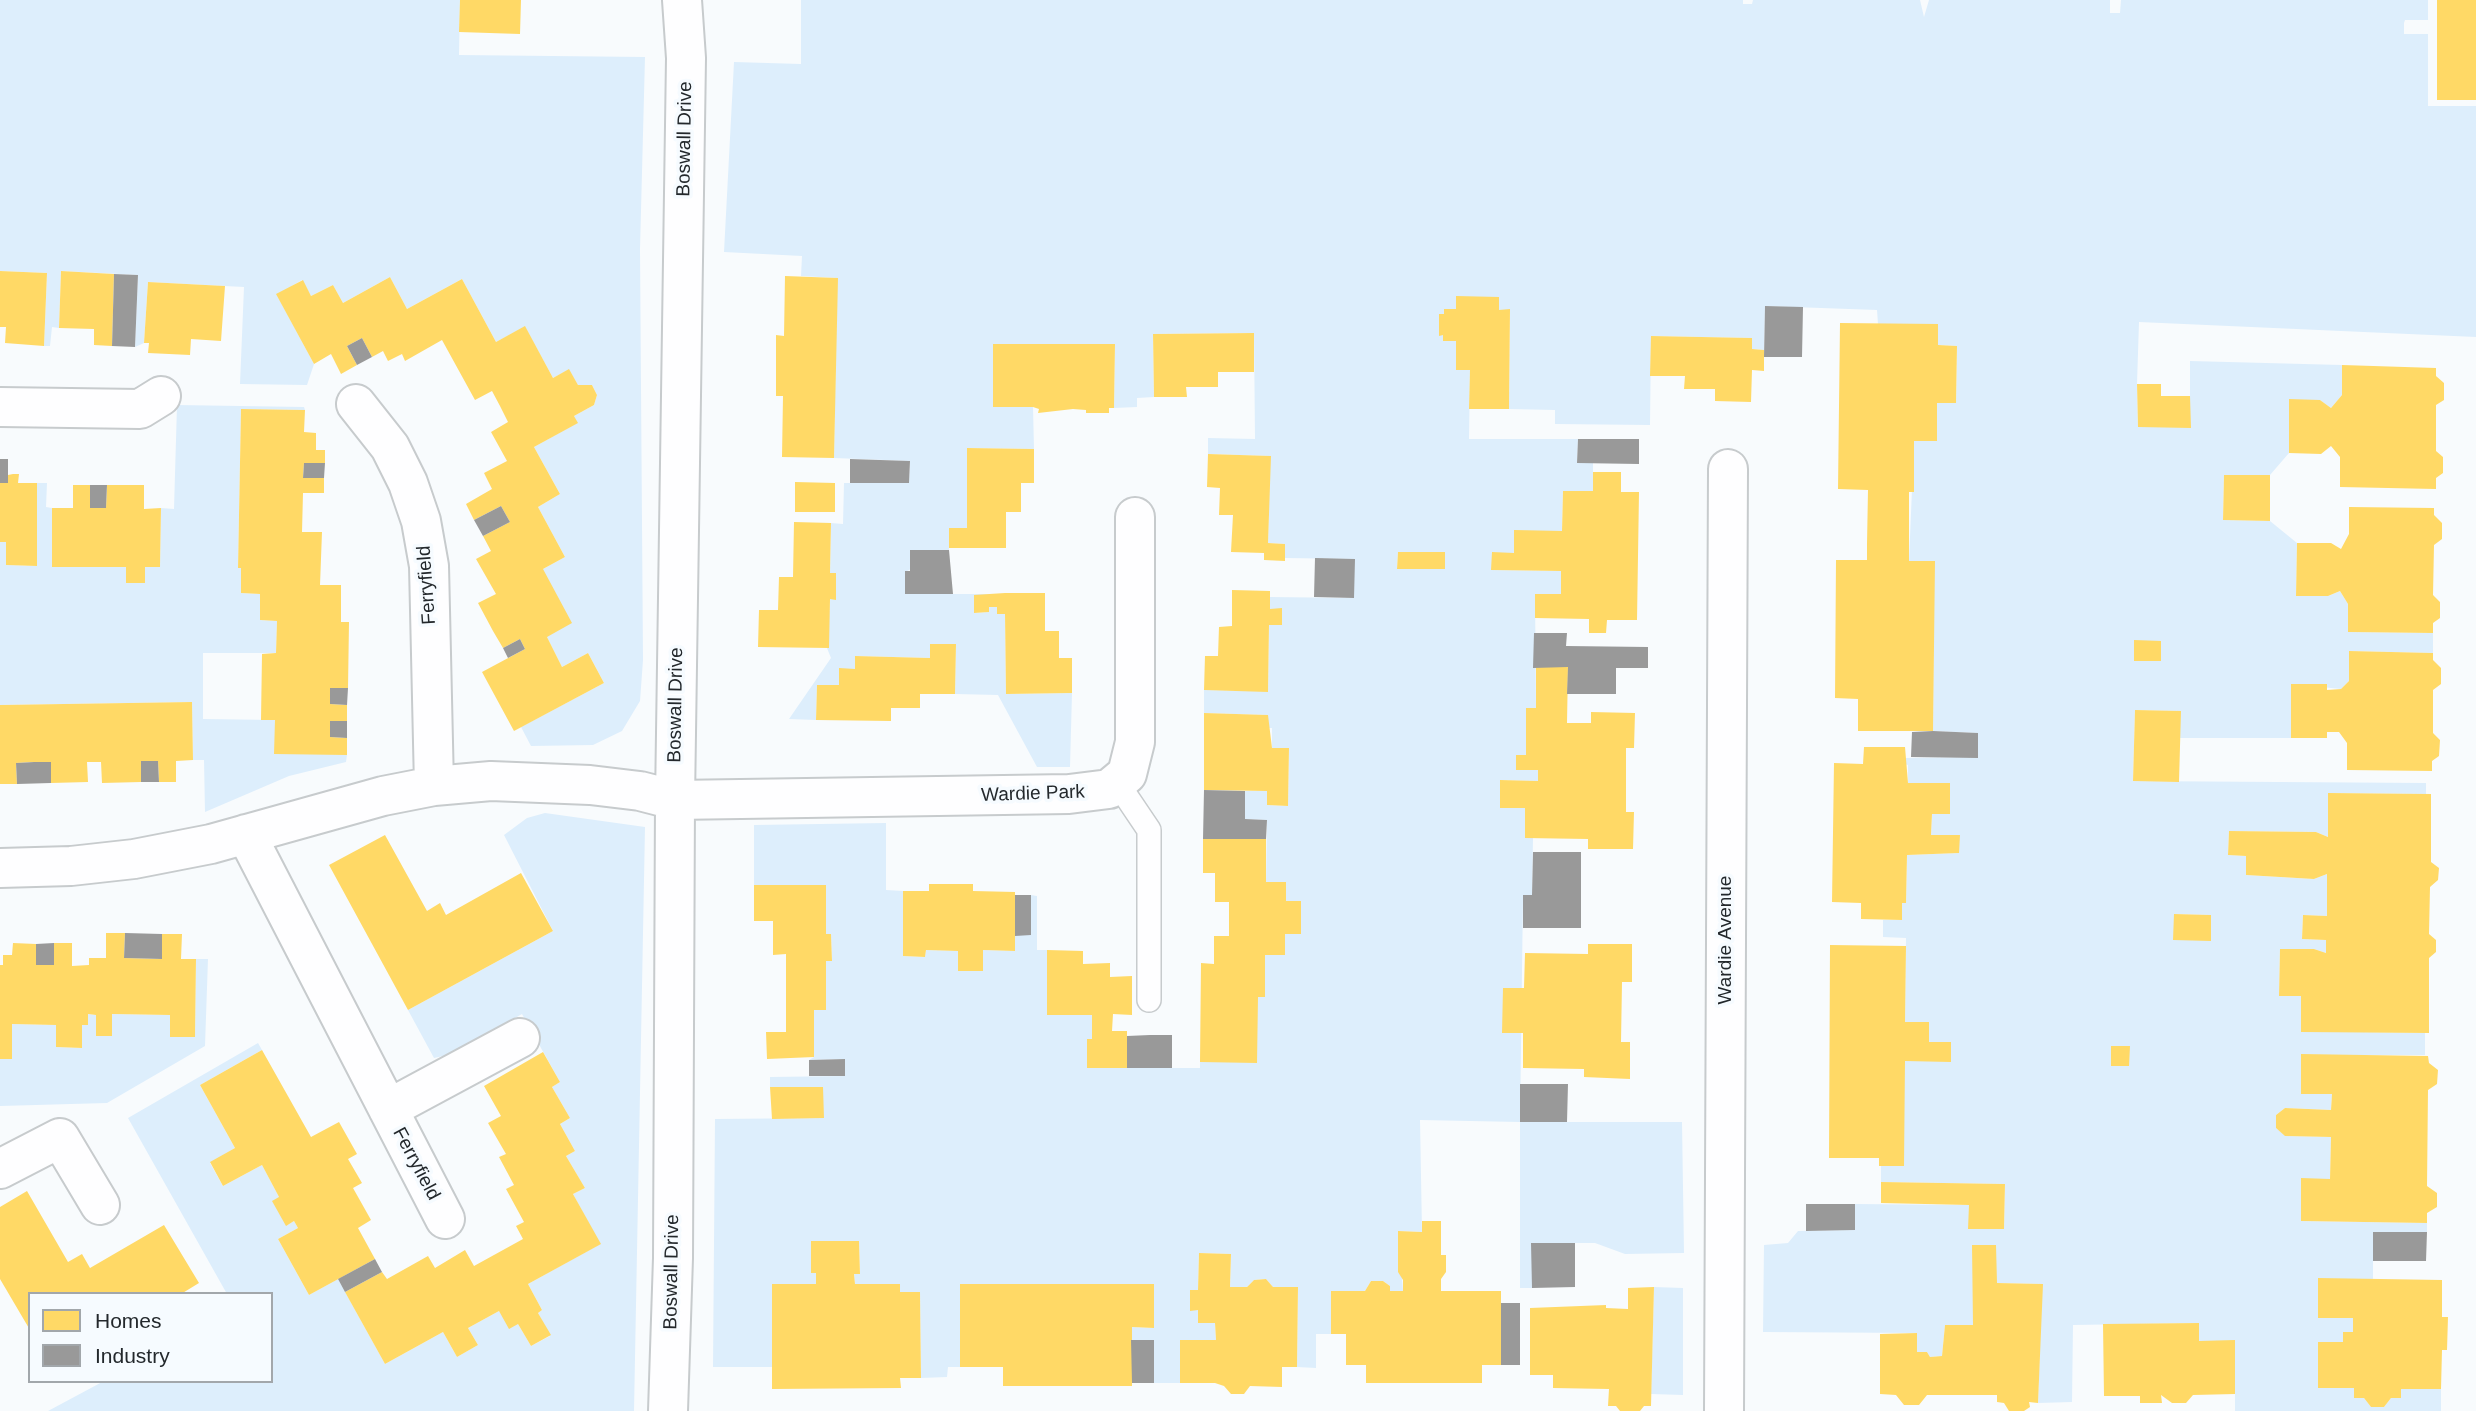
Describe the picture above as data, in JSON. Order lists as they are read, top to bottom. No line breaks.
{"streets":{"street":["Boswall Drive","Ferryfield","Wardie Park","Wardie Avenue"]},"crossings":[["Boswall Drive","Wardie Park"]],"legend":["Homes","Industry"]}
